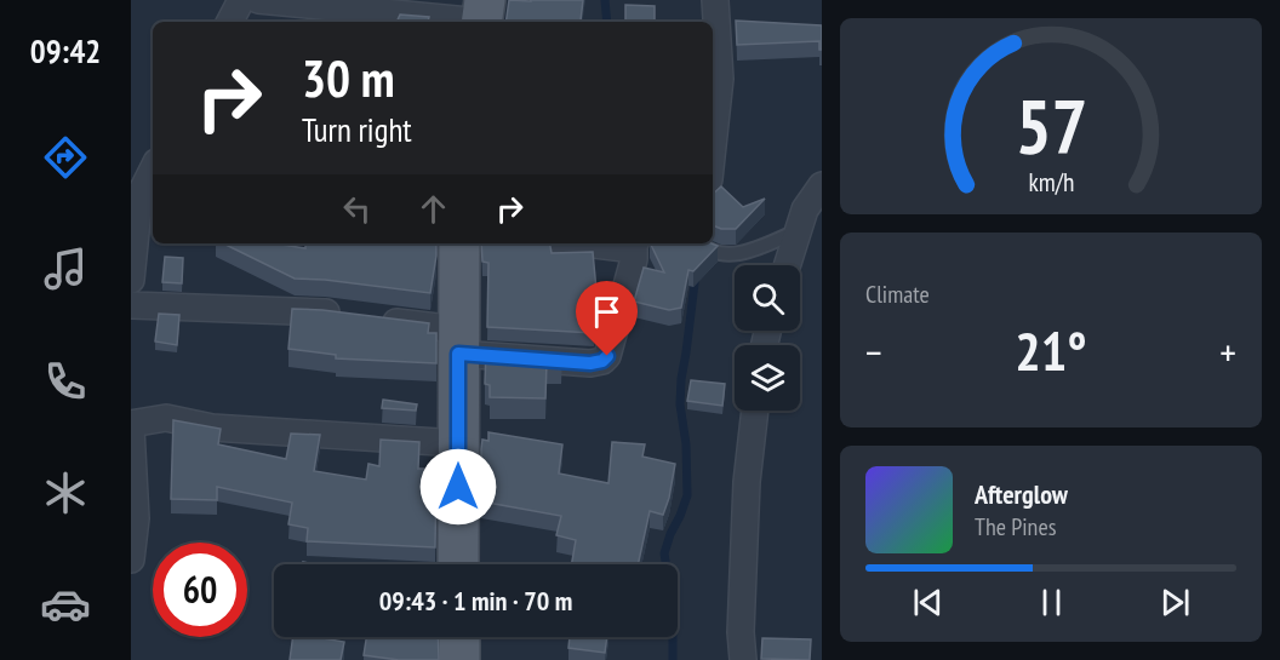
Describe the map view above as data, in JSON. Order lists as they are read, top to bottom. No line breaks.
{"page":{"tabs":"09:42","turn":["30 m","Turn right"],"tile":"Climate","heat":["−","21°","+"],"song":["Afterglow","The Pines"],"limit":"60","trip":"09:43 · 1 min · 70 m","gauge":["57","km/h"]}}
